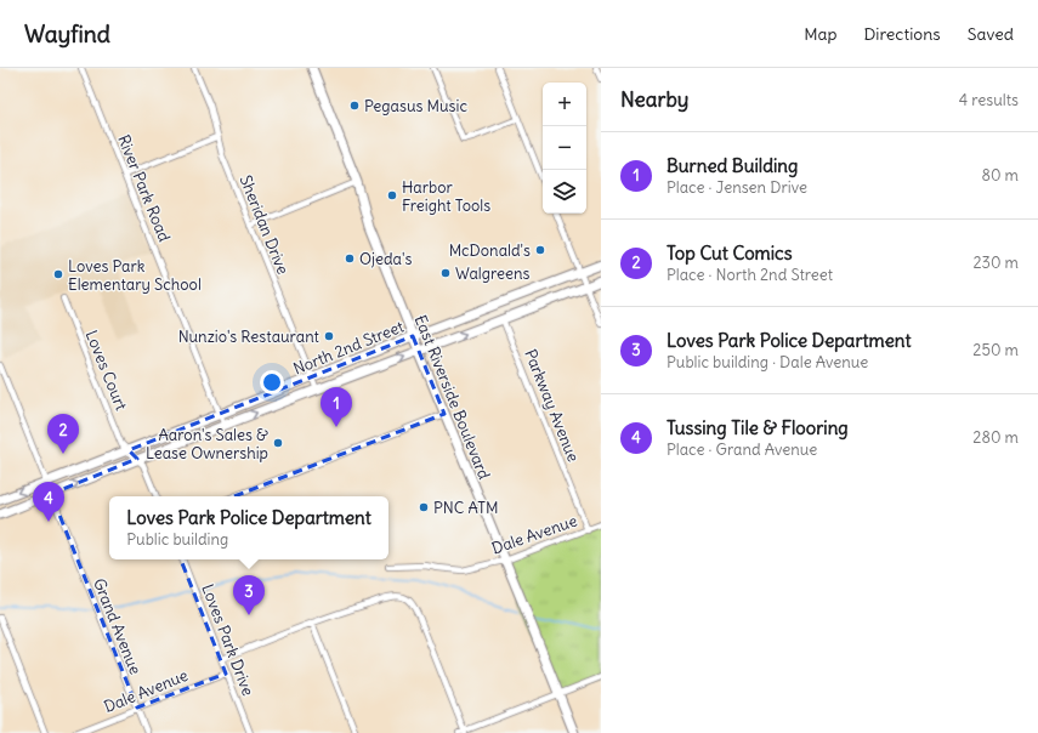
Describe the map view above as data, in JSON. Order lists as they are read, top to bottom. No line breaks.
{"streets":{"main road":["North 2nd Street","East Riverside Boulevard"],"street":["River Park Road","Sheridan Drive","Loves Court","Parkway Avenue","Dale Avenue","Grand Avenue","Loves Park Drive"]},"crossings":[["River Park Road","North 2nd Street"],["Sheridan Drive","North 2nd Street"],["North 2nd Street","Loves Court"],["North 2nd Street","East Riverside Boulevard"],["North 2nd Street","Parkway Avenue"],["North 2nd Street","Grand Avenue"],["East Riverside Boulevard","Dale Avenue"],["Parkway Avenue","Dale Avenue"],["Dale Avenue","Grand Avenue"],["Dale Avenue","Loves Park Drive"]],"places":["Pegasus Music","Harbor Freight Tools","McDonald's","Ojeda's","Walgreens","Loves Park Elementary School","Nunzio's Restaurant","Aaron's Sales & Lease Ownership","PNC ATM"],"page":{"header":"Wayfind","nav":["Map","Directions","Saved"],"heading":["Nearby","4 results"],"map_buttons":["+","−"],"list":[{"mark":"1","name":"Burned Building","note":"Place · Jensen Drive","value":"80 m"},{"mark":"2","name":"Top Cut Comics","note":"Place · North 2nd Street","value":"230 m"},{"mark":"3","name":"Loves Park Police Department","note":"Public building · Dale Avenue","value":"250 m"},{"mark":"4","name":"Tussing Tile & Flooring","note":"Place · Grand Avenue","value":"280 m"}],"pins":["1","2","4","3"],"popup":["Loves Park Police Department","Public building"]}}
